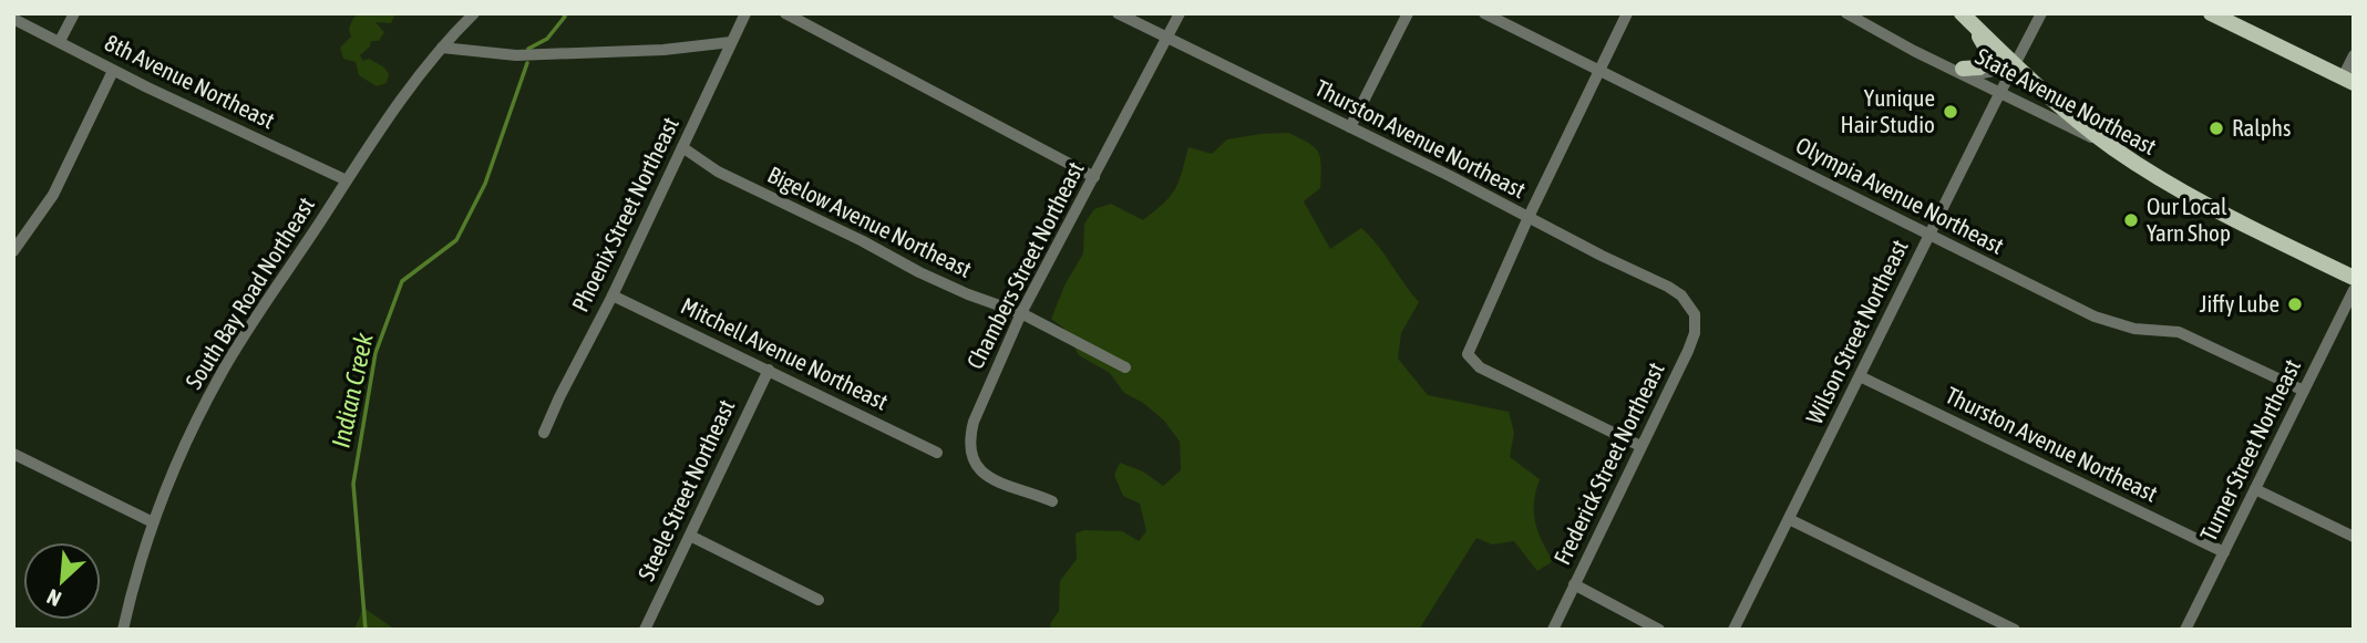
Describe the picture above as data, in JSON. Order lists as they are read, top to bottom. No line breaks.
{"streets":{"main road":["State Avenue Northeast"],"street":["8th Avenue Northeast","Thurston Avenue Northeast","Olympia Avenue Northeast","Phoenix Street Northeast","Bigelow Avenue Northeast","Chambers Street Northeast","South Bay Road Northeast","Wilson Street Northeast","Mitchell Avenue Northeast","Turner Street Northeast","Frederick Street Northeast","Steele Street Northeast"]},"crossings":[["8th Avenue Northeast","South Bay Road Northeast"],["State Avenue Northeast","Wilson Street Northeast"],["Thurston Avenue Northeast","Chambers Street Northeast"],["Thurston Avenue Northeast","Wilson Street Northeast"],["Thurston Avenue Northeast","Turner Street Northeast"],["Thurston Avenue Northeast","Frederick Street Northeast"],["Olympia Avenue Northeast","Wilson Street Northeast"],["Olympia Avenue Northeast","Turner Street Northeast"],["Phoenix Street Northeast","Bigelow Avenue Northeast"],["Phoenix Street Northeast","Mitchell Avenue Northeast"],["Bigelow Avenue Northeast","Chambers Street Northeast"],["Mitchell Avenue Northeast","Steele Street Northeast"]],"water":["Indian Creek"],"places":["Yunique Hair Studio","Ralphs","Our Local Yarn Shop","Jiffy Lube"],"north":"bottom left"}
